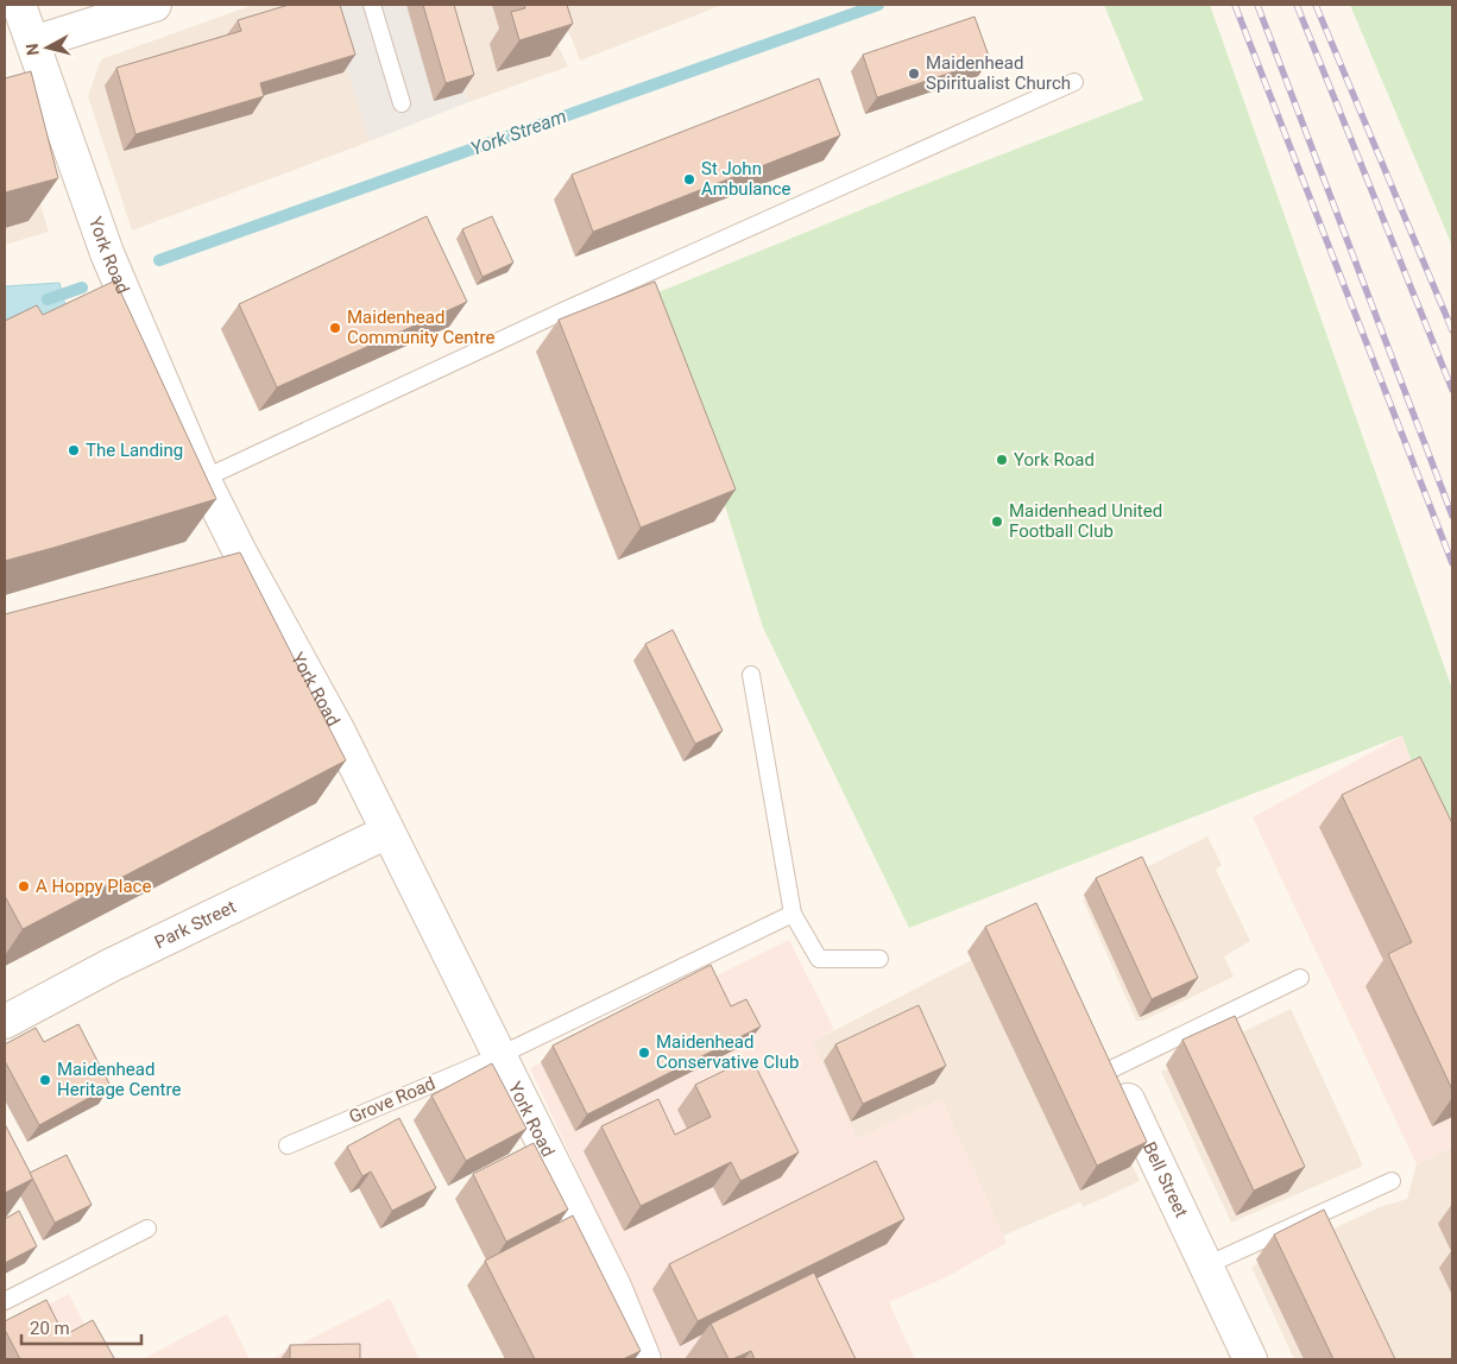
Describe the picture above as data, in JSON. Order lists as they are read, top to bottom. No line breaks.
{"streets":{"street":["York Road","Park Street","Bell Street"],"lane":["Grove Road"]},"crossings":[["York Road","Park Street"],["York Road","Grove Road"]],"water":["York Stream"],"places":["Maidenhead Spiritualist Church","St John Ambulance","Maidenhead Community Centre","The Landing","York Road","Maidenhead United Football Club","A Hoppy Place","Maidenhead Conservative Club","Maidenhead Heritage Centre"],"scale_bar":"20 m","north":"left"}
